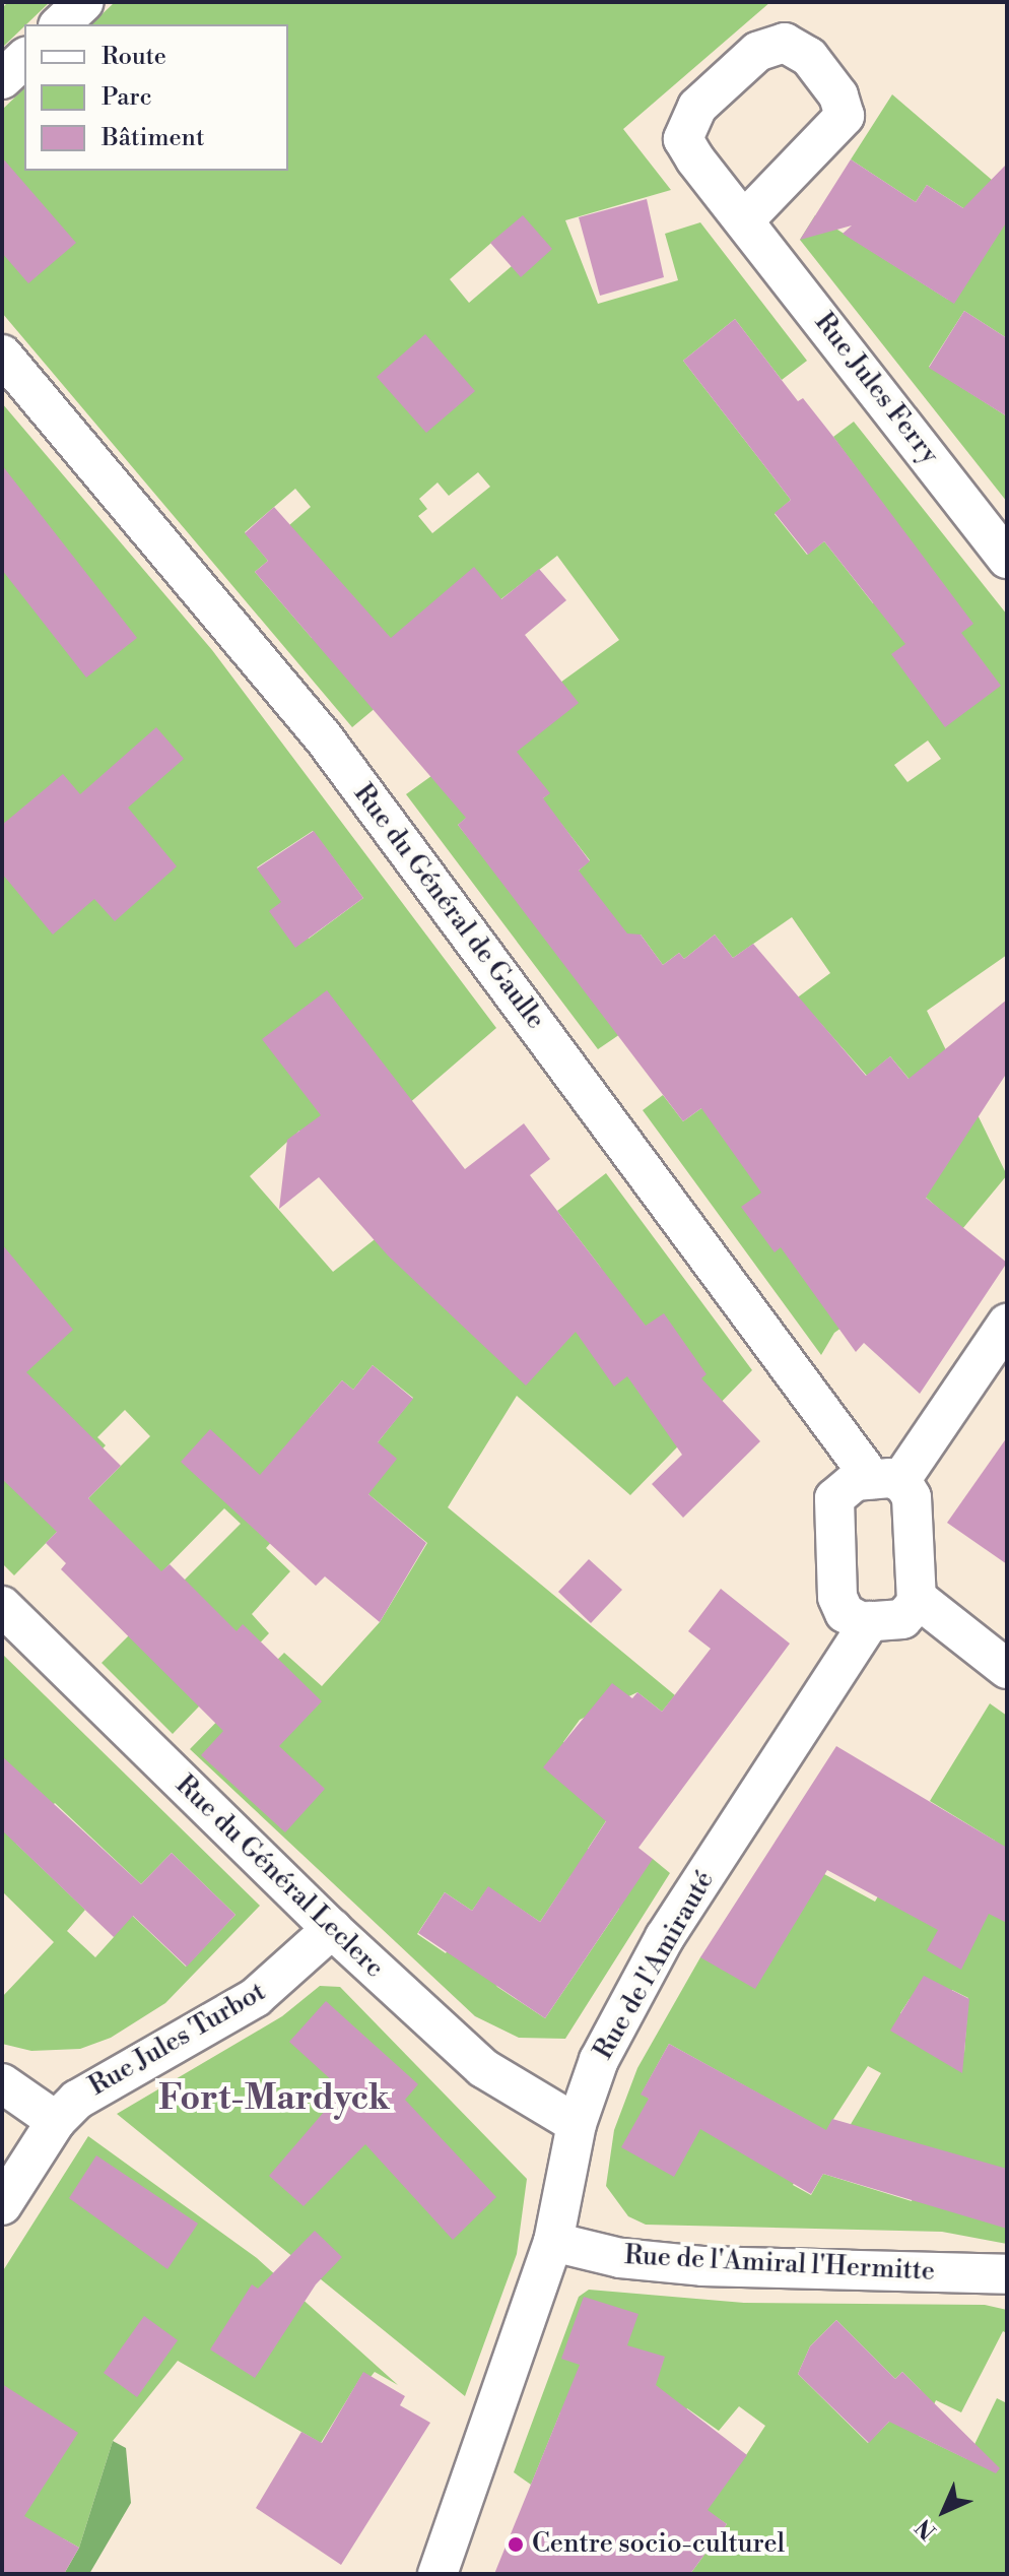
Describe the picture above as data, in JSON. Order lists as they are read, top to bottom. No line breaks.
{"streets":{"street":["Rue Jules Ferry","Rue du Général de Gaulle","Rue du Général Leclerc","Rue de l'Amirauté","Rue Jules Turbot","Rue de l'Amiral l'Hermitte"]},"crossings":[["Rue du Général Leclerc","Rue de l'Amirauté"],["Rue du Général Leclerc","Rue Jules Turbot"],["Rue de l'Amirauté","Rue de l'Amiral l'Hermitte"]],"districts":["Fort-Mardyck"],"places":["Centre socio-culturel"],"legend":["Route","Parc","Bâtiment"],"north":"bottom left"}
